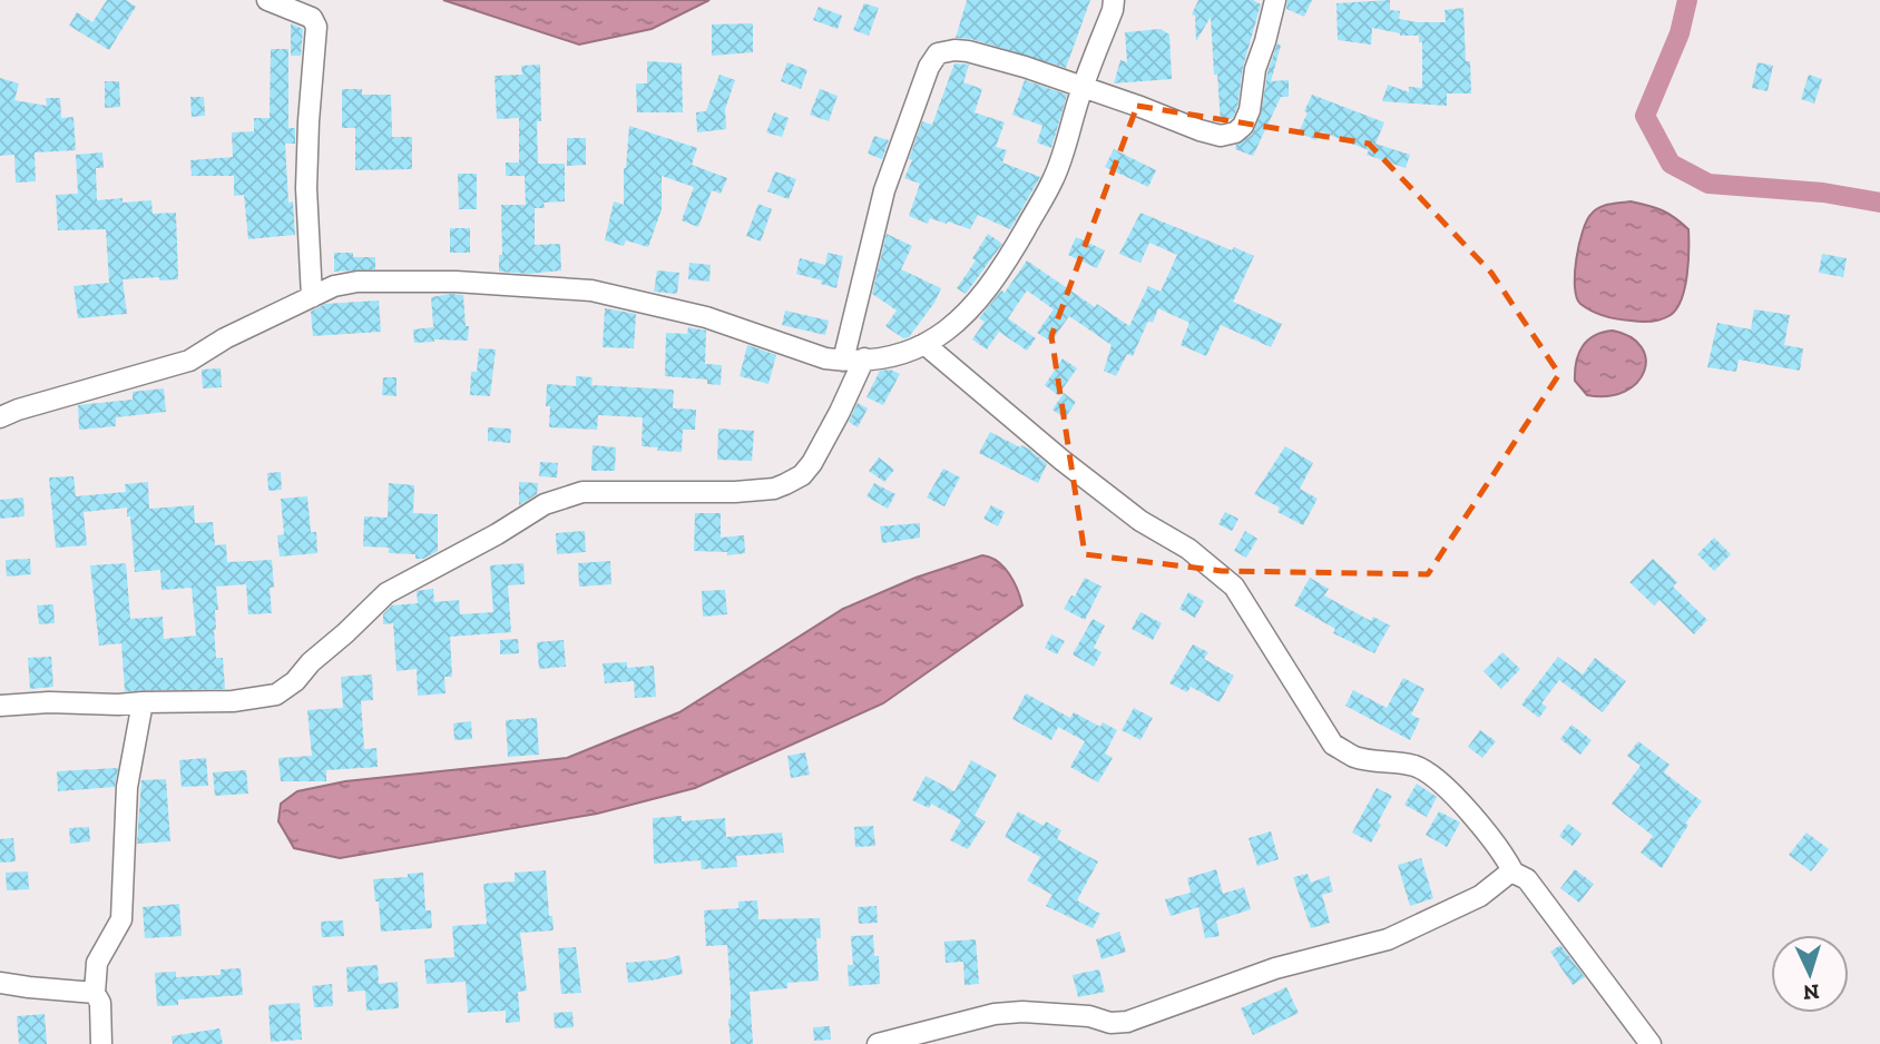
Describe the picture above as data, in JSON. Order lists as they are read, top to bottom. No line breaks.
{"north":"bottom"}
